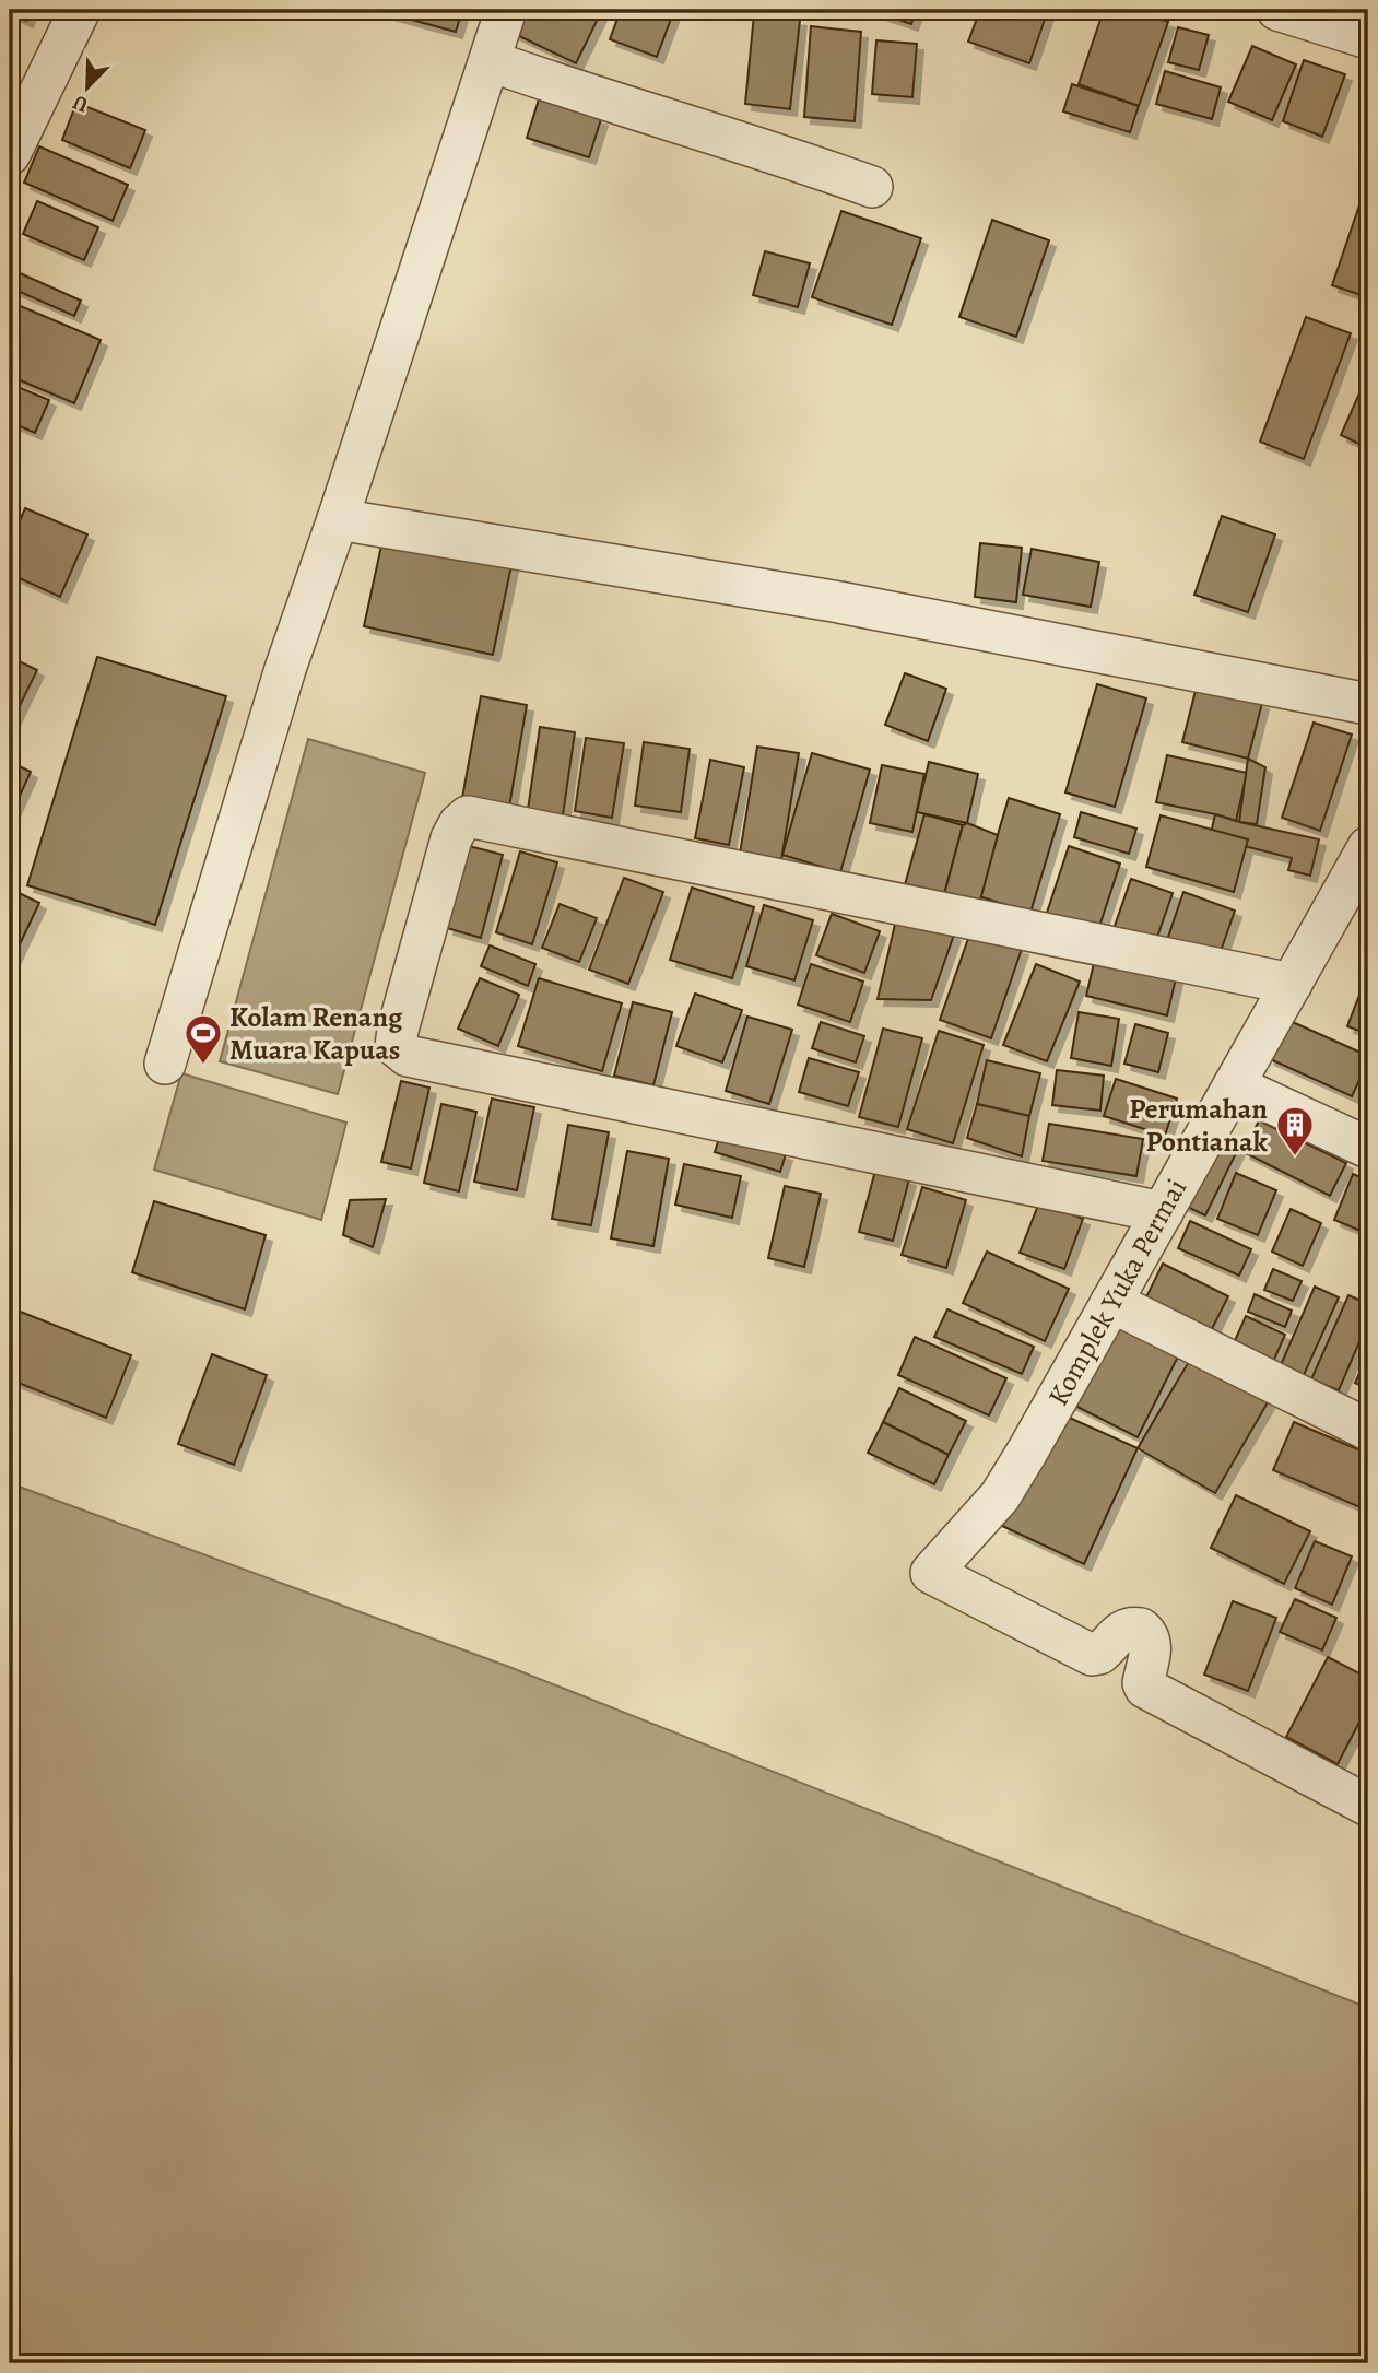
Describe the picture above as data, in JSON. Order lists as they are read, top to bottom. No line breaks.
{"streets":{"street":["Komplek Yuka Permai"]},"places":{"sports":["Kolam Renang Muara Kapuas"],"building":["Perumahan Pontianak"]},"north":"bottom left"}
